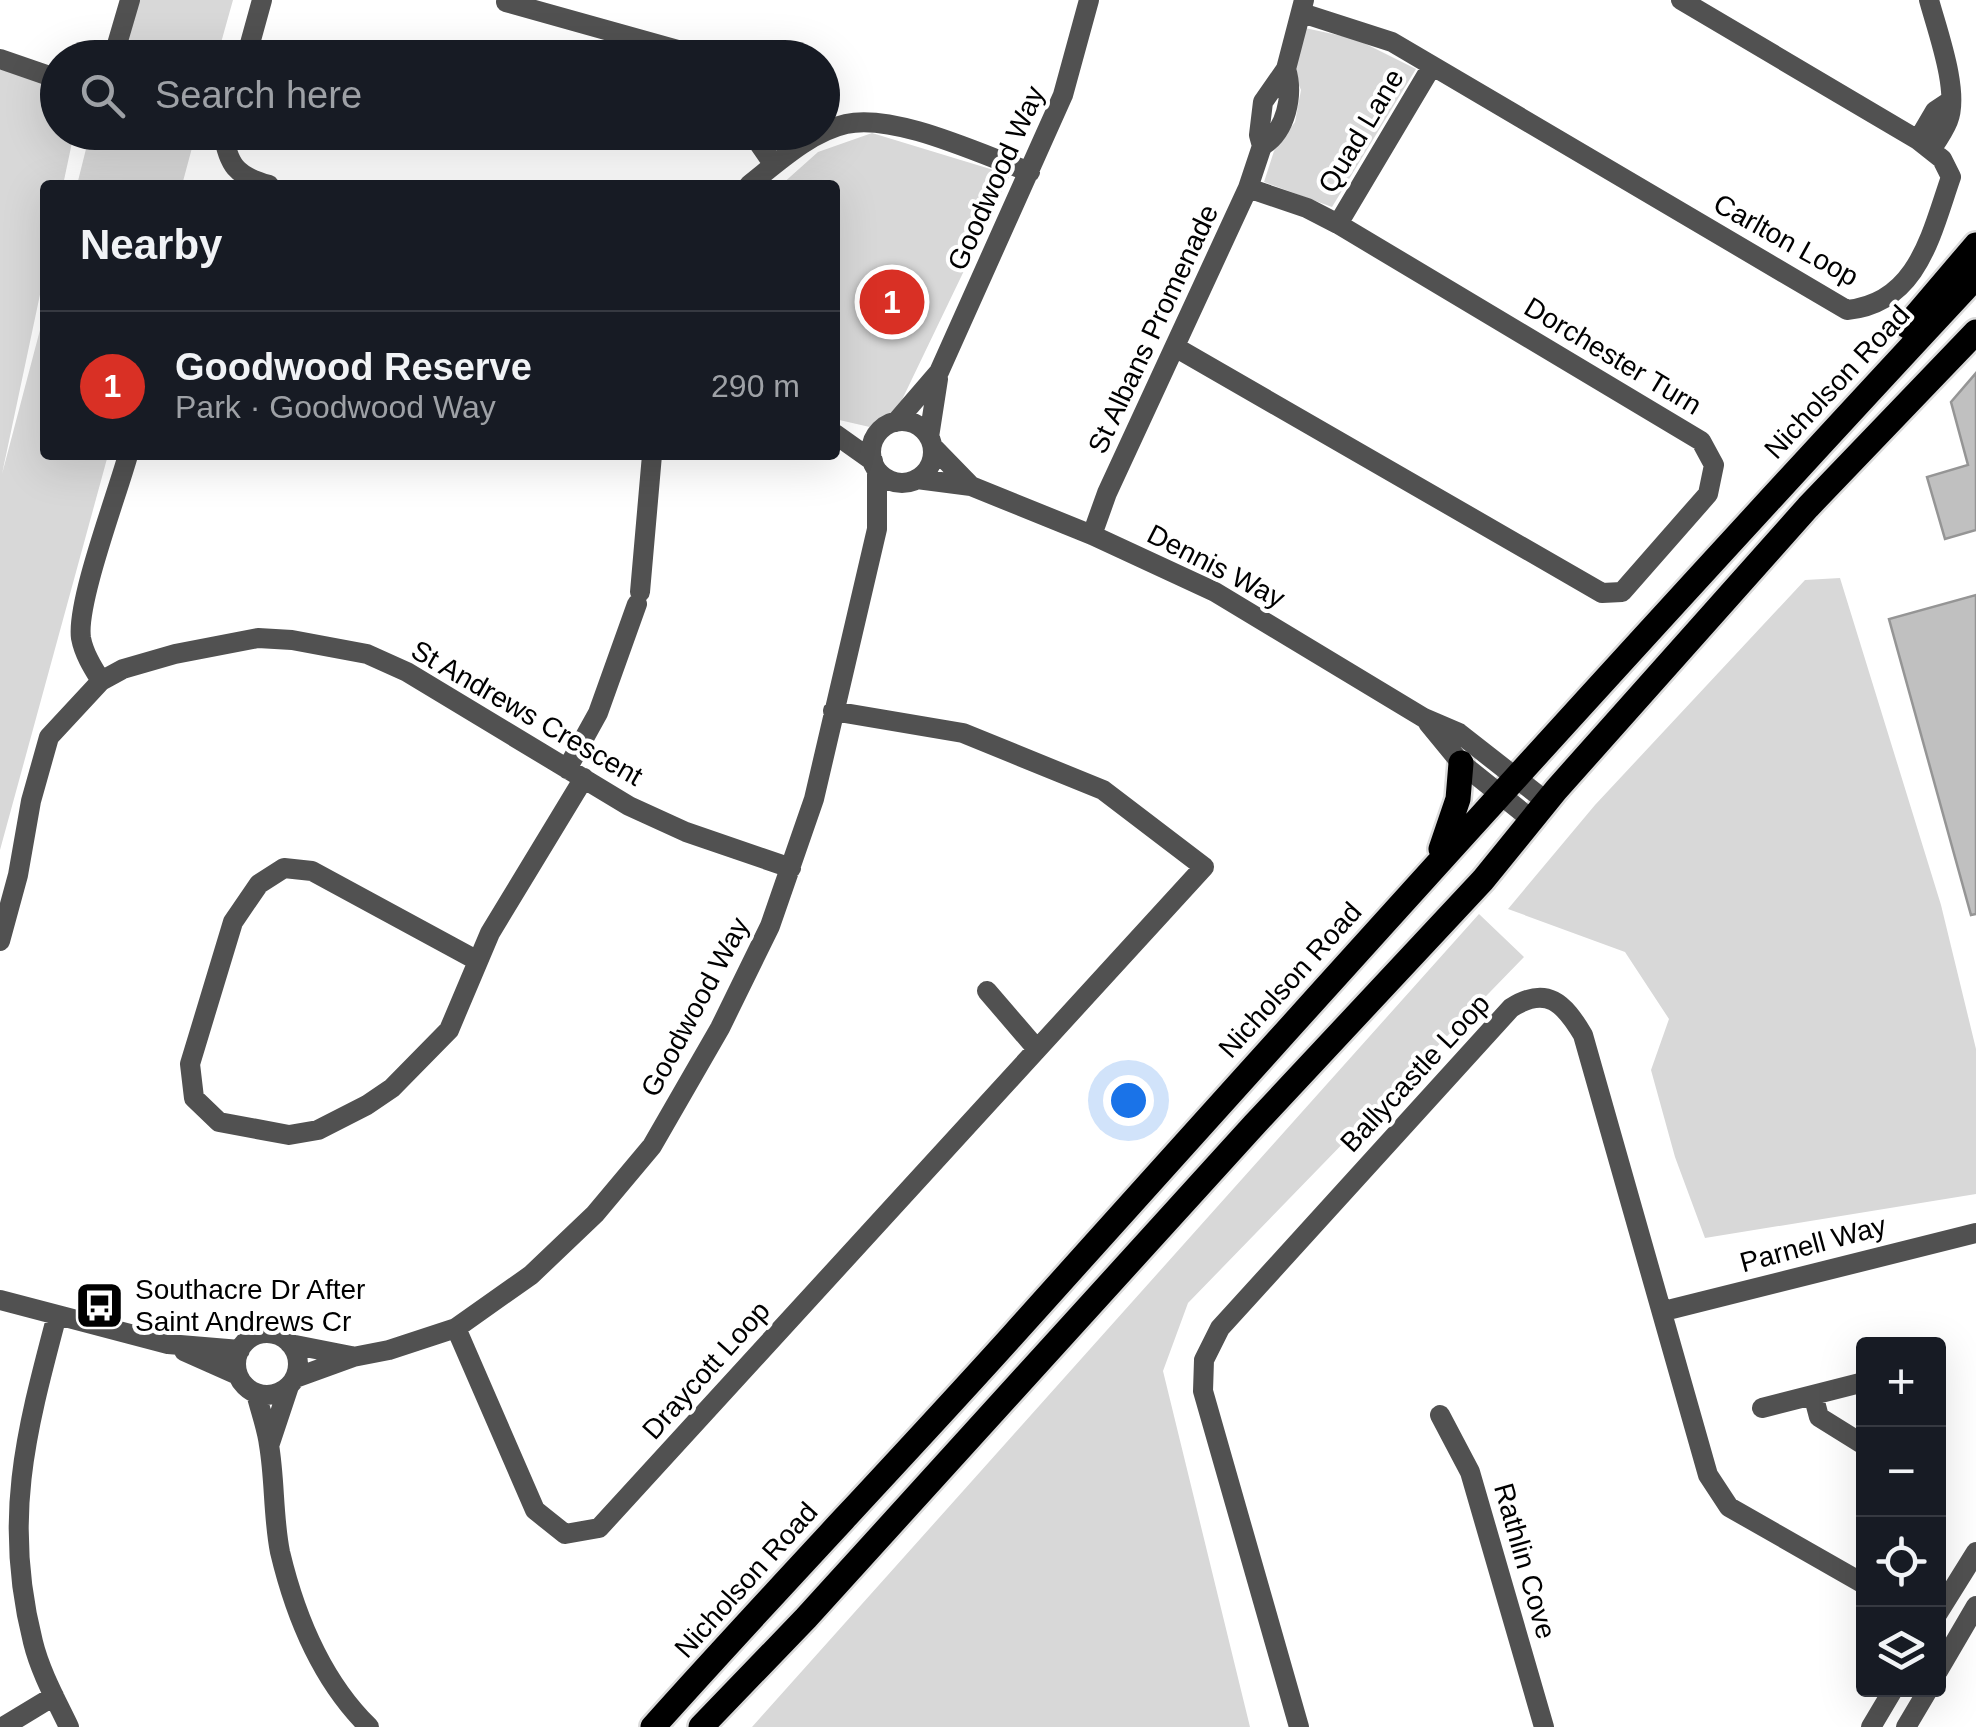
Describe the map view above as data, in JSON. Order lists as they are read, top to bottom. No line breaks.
{"streets":{"main road":["Nicholson Road"],"street":["Quad Lane","Goodwood Way","Carlton Loop","St Albans Promenade","Dorchester Turn","Dennis Way","St Andrews Crescent","Ballycastle Loop","Parnell Way","Draycott Loop","Rathlin Cove"]},"crossings":[["Quad Lane","Carlton Loop"],["Quad Lane","Dorchester Turn"],["Goodwood Way","Dennis Way"],["Goodwood Way","St Andrews Crescent"],["Goodwood Way","Draycott Loop"],["Carlton Loop","St Albans Promenade"],["St Albans Promenade","Dorchester Turn"],["St Albans Promenade","Dennis Way"],["Nicholson Road","Dennis Way"],["Ballycastle Loop","Parnell Way"]],"places":{"bus stop":["Southacre Dr After Saint Andrews Cr"]},"page":{"search":"Search here","heading":"Nearby","pins":"1","list":[{"mark":"1","name":"Goodwood Reserve","note":"Park · Goodwood Way","value":"290 m"}],"map_buttons":["+","−"]}}
